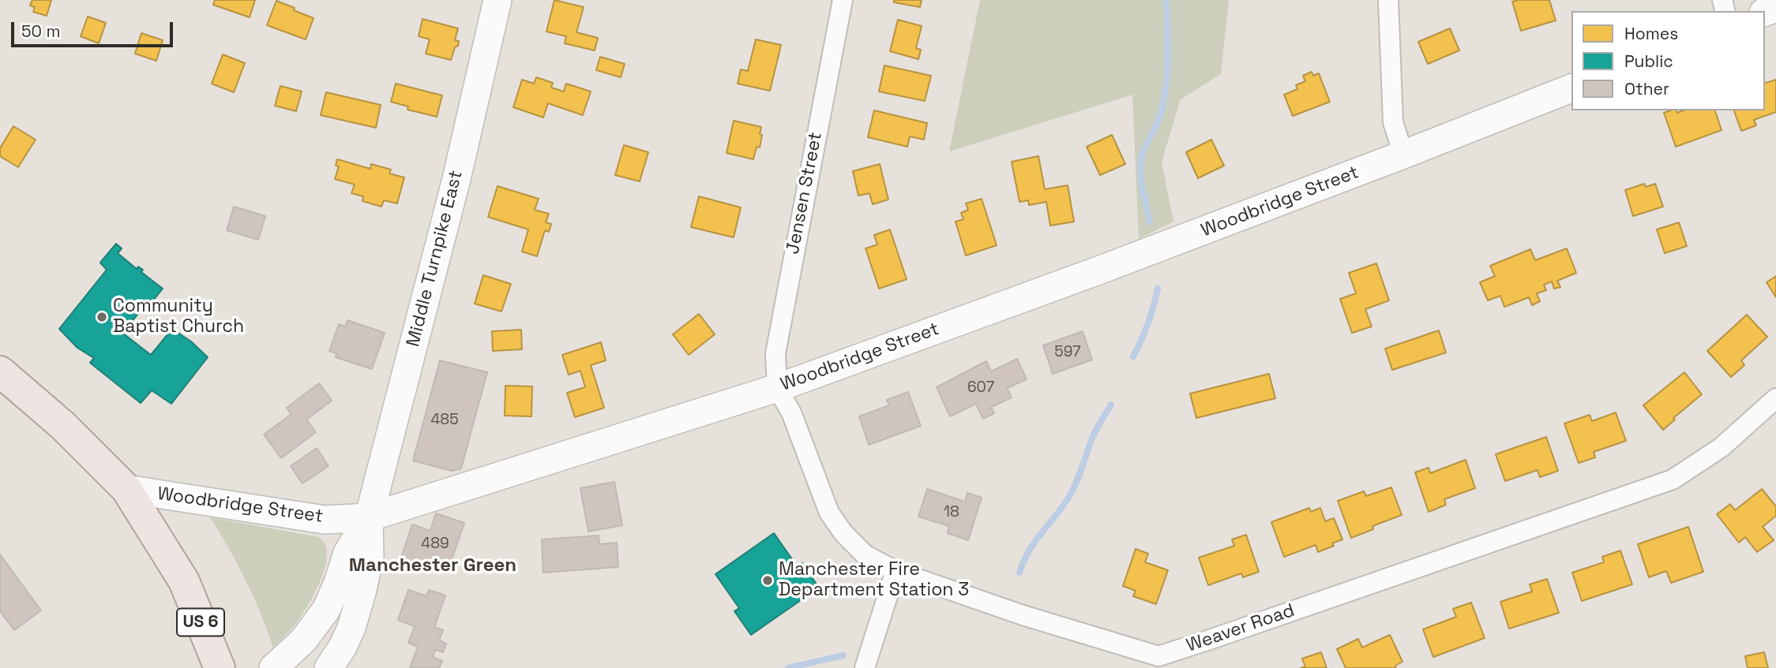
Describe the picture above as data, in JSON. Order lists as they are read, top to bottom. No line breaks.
{"streets":{"main road":["Woodbridge Street","Middle Turnpike East","US 6"],"street":["Jensen Street","Weaver Road"]},"crossings":[["Jensen Street","Woodbridge Street"],["Jensen Street","Weaver Road"],["Woodbridge Street","Middle Turnpike East"],["Woodbridge Street","US 6"],["Woodbridge Street","Weaver Road"]],"districts":["Manchester Green"],"places":["Community Baptist Church","Manchester Fire Department Station 3"],"house_numbers":["597","607","485","18","489"],"legend":["Homes","Public","Other"],"scale_bar":"50 m"}
